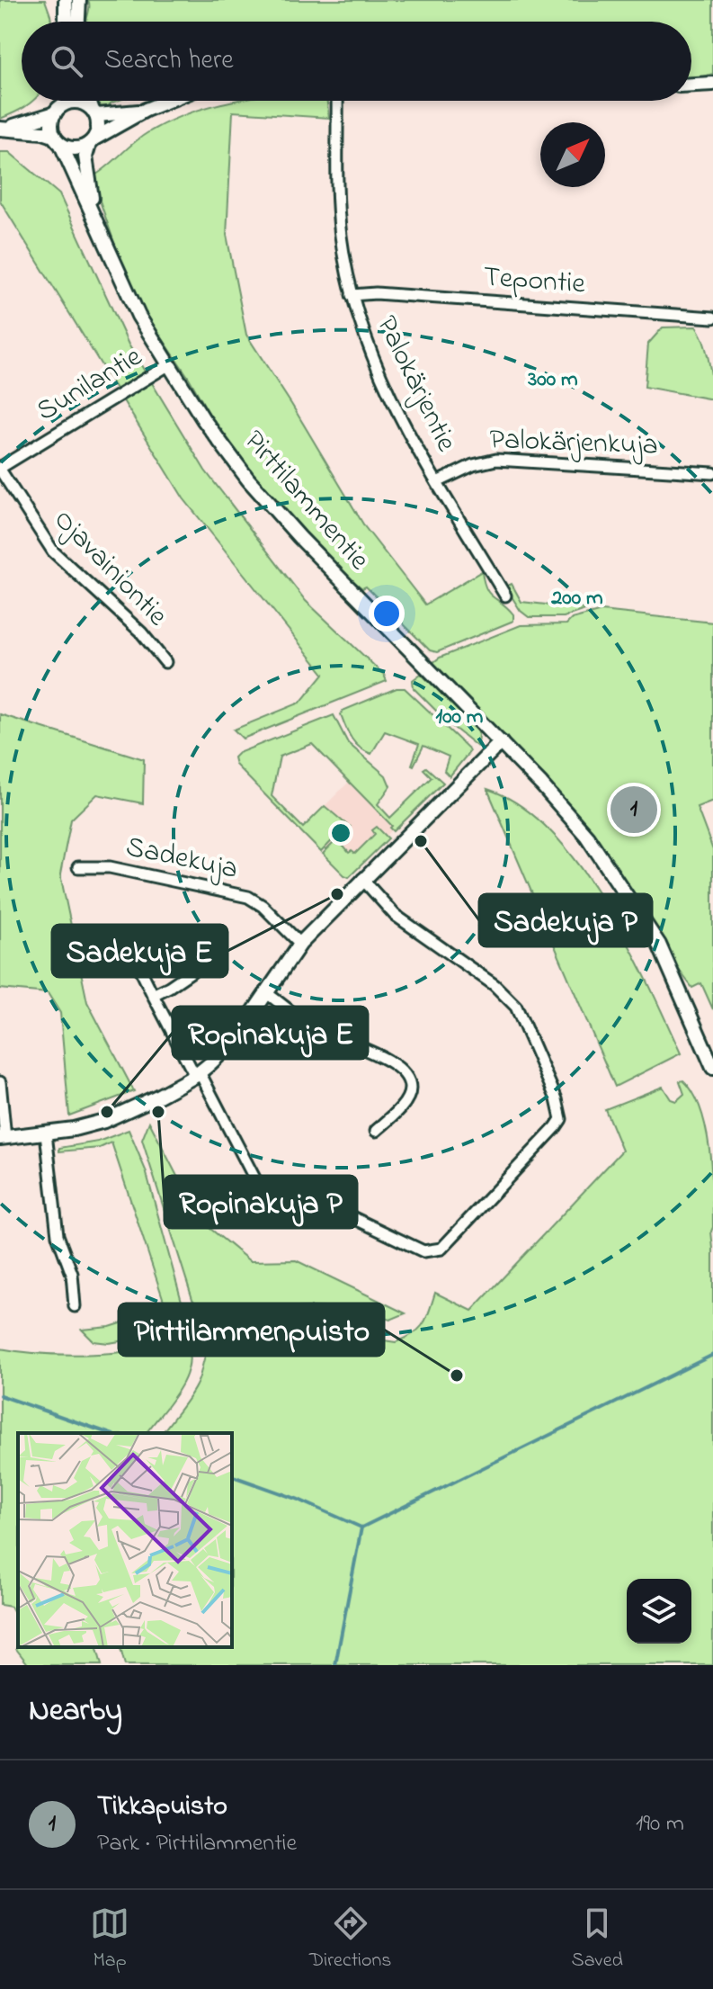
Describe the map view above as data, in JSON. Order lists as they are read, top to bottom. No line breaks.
{"streets":{"street":["Tepontie","Palokärjentie","Sunilantie","Palokärjenkuja","Pirttilammentie","Ojavainiontie","Sadekuja"]},"crossings":[["Tepontie","Palokärjentie"],["Palokärjentie","Palokärjenkuja"],["Sunilantie","Pirttilammentie"],["Sunilantie","Ojavainiontie"]],"places":["Sadekuja P","Sadekuja E","Ropinakuja E","Ropinakuja P","Pirttilammenpuisto"],"north":"top right","page":{"search":"Search here","pins":"1","heading":"Nearby","list":[{"mark":"1","name":"Tikkapuisto","note":"Park · Pirttilammentie","value":"190 m"}],"nav":["Map","Directions","Saved"]},"rings":["300 m","200 m","100 m"]}
